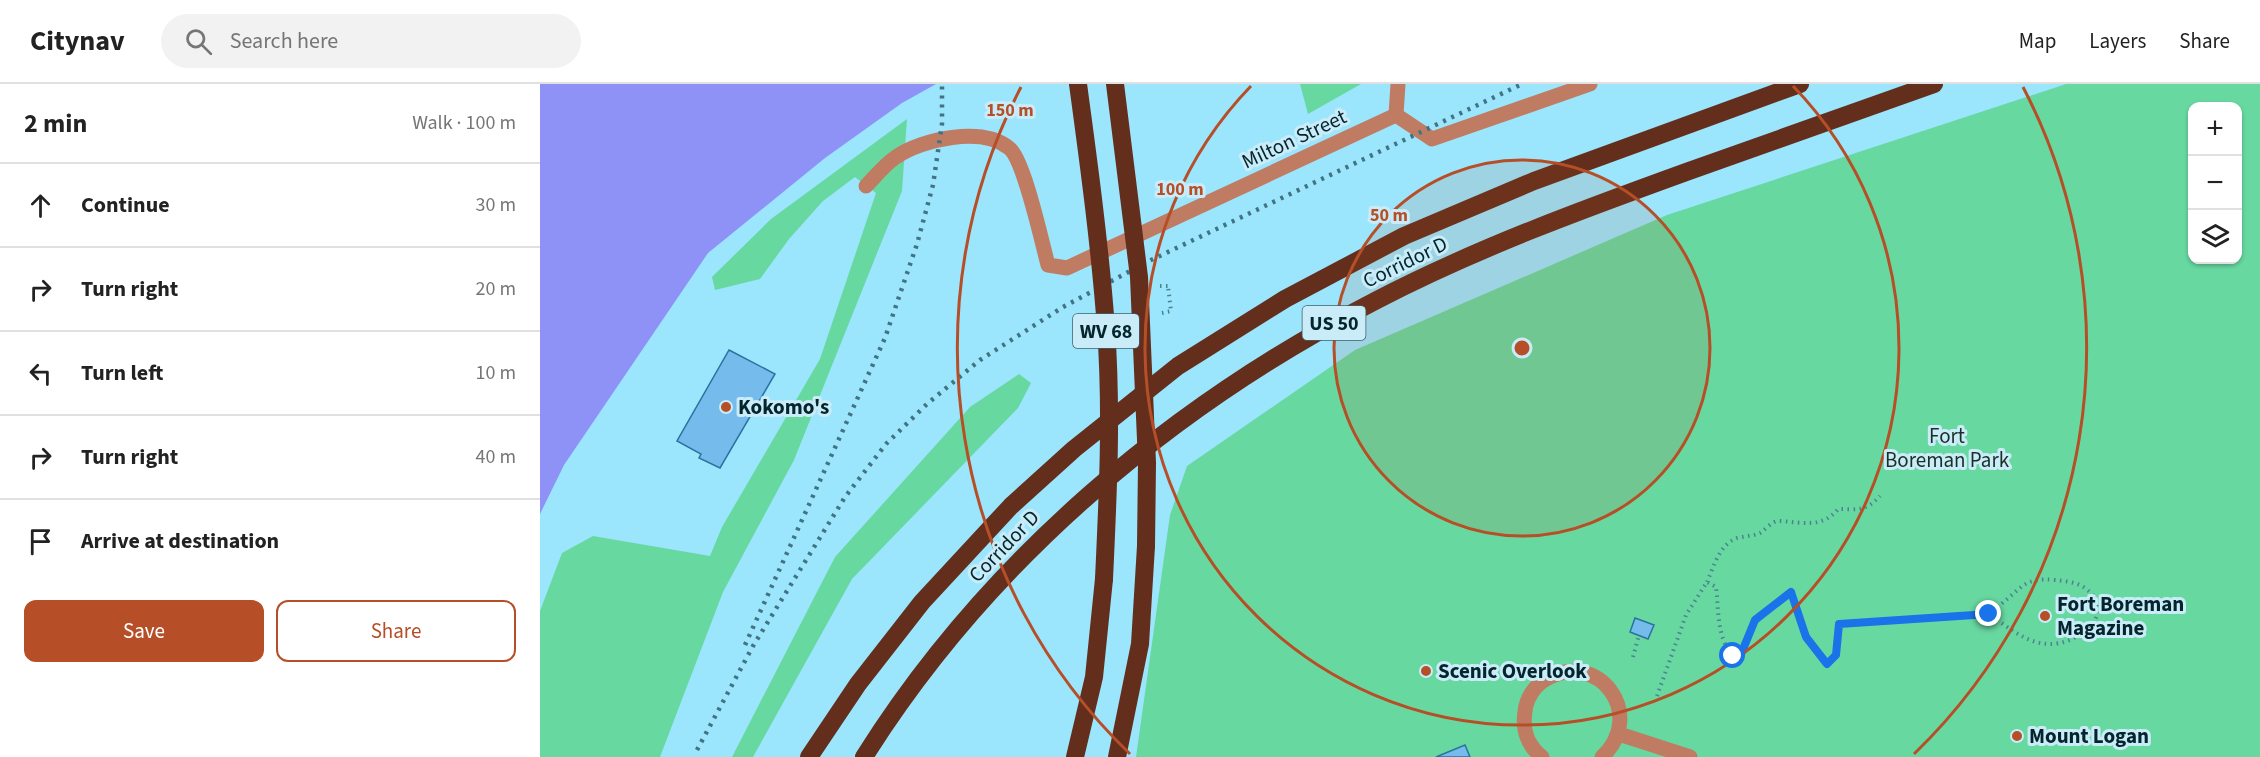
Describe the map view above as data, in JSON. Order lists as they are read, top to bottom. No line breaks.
{"streets":{"highway":["Corridor D","US 50","WV 68"],"street":["Milton Street"]},"parks":["Fort Boreman Park"],"places":["Kokomo's","Fort Boreman Magazine","Scenic Overlook","Mount Logan"],"page":{"header":"Citynav","search":"Search here","nav":["Map","Layers","Share"],"heading":["2 min","Walk · 100 m"],"map_buttons":["+","−"],"list":[["Continue","30 m"],["Turn right","20 m"],["Turn left","10 m"],["Turn right","40 m"],"Arrive at destination"],"buttons":["Save","Share"]},"rings":["150 m","100 m","50 m"]}
